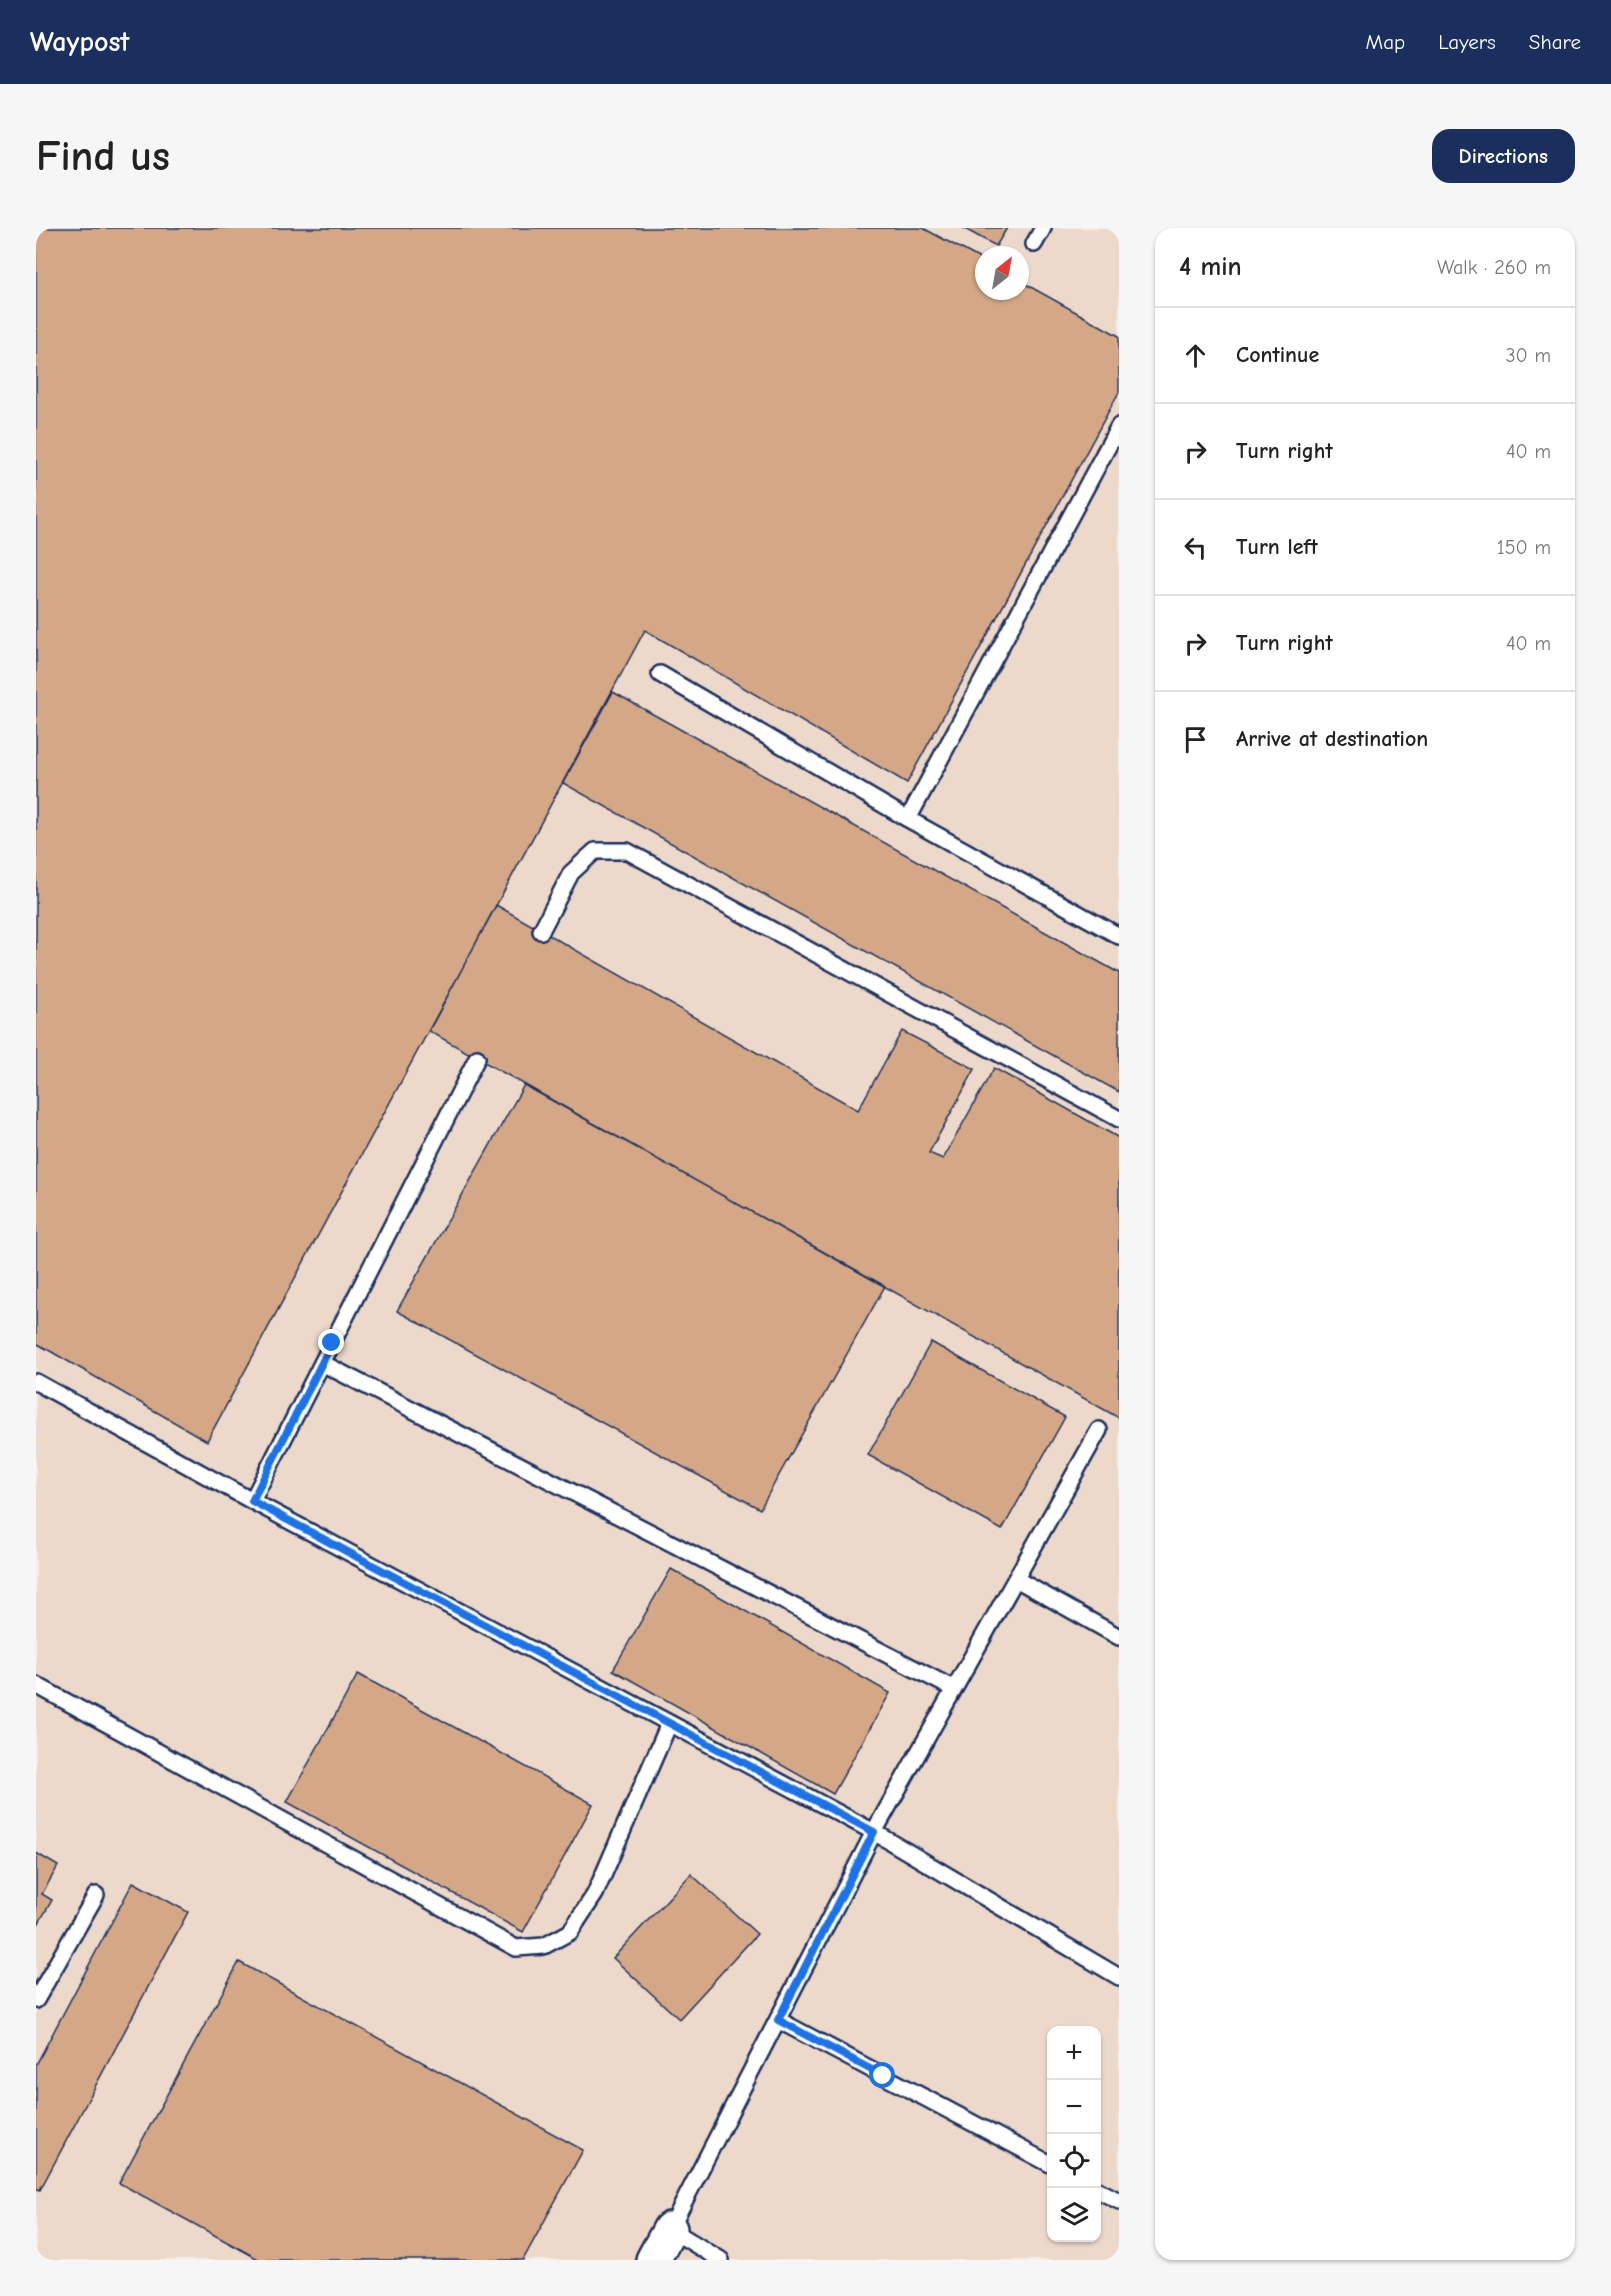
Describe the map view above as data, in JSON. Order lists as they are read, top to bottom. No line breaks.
{"north":"top right","page":{"header":"Waypost","nav":["Map","Layers","Share"],"buttons":"Directions","title":"Find us","heading":["4 min","Walk · 260 m"],"list":[["Continue","30 m"],["Turn right","40 m"],["Turn left","150 m"],["Turn right","40 m"],"Arrive at destination"],"map_buttons":["+","−"]}}
